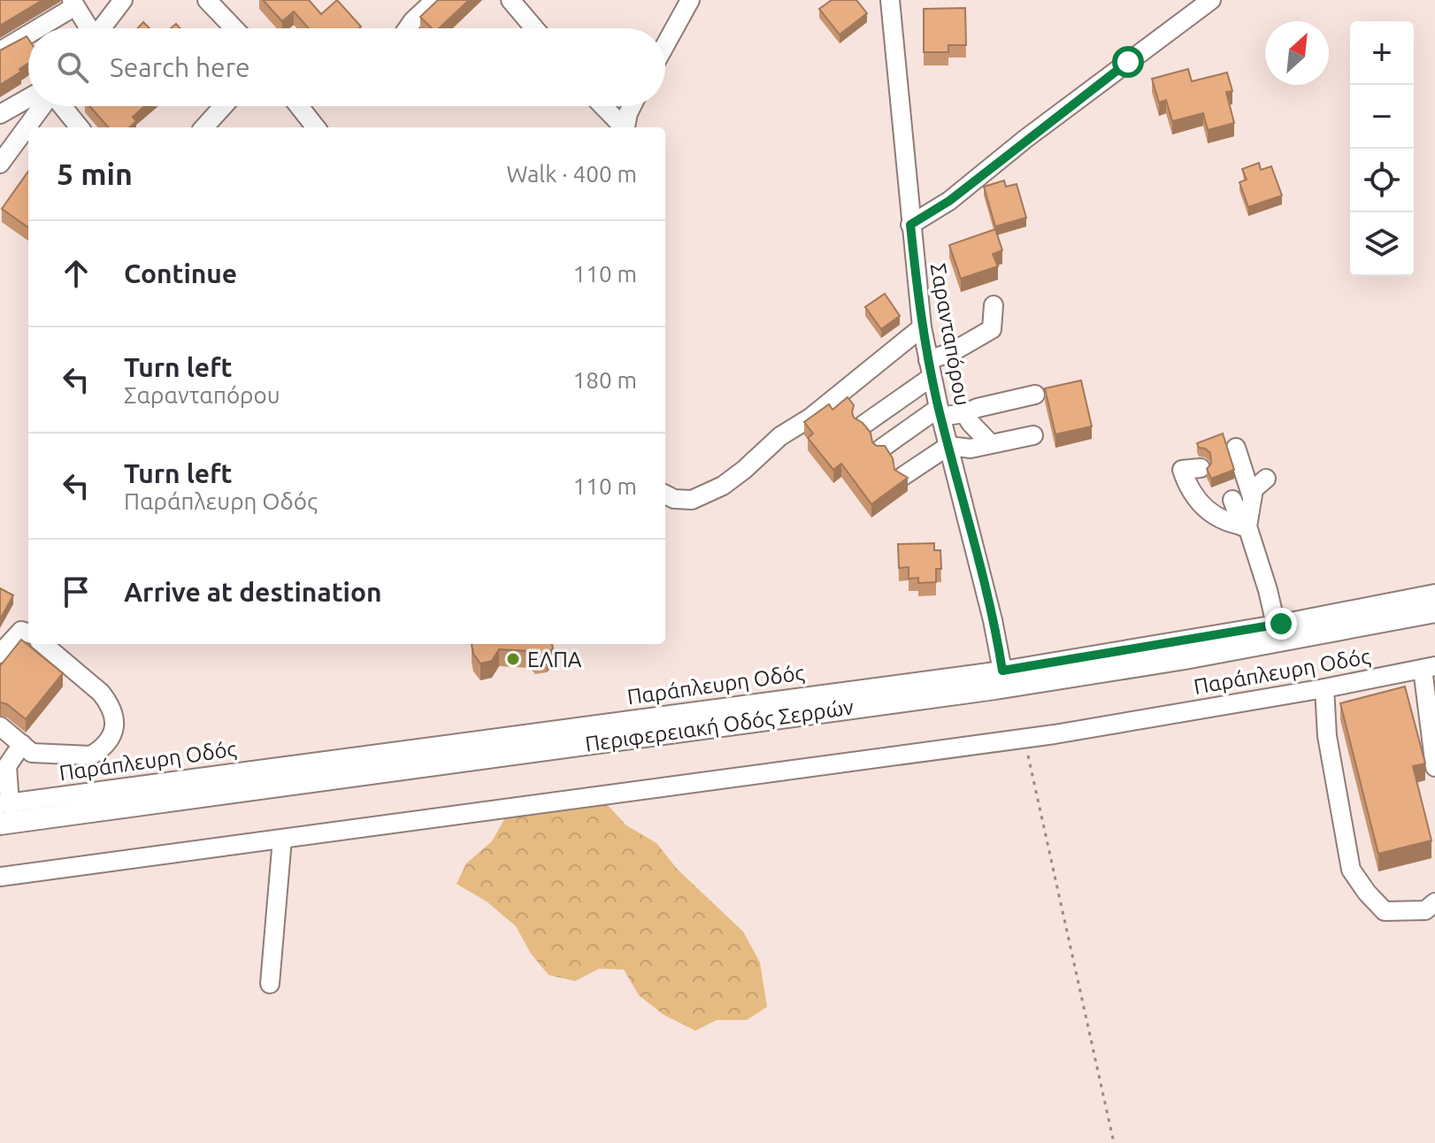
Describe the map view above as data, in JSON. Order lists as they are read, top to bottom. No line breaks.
{"streets":{"main road":["Περιφερειακή Οδός Σερρών"],"street":["Σαρανταπόρου","Παράπλευρη Οδός"]},"crossings":[["Σαρανταπόρου","Παράπλευρη Οδός"]],"places":["ΕΛΠΑ"],"north":"top right","page":{"map_buttons":["+","−"],"search":"Search here","heading":["5 min","Walk · 400 m"],"list":[["Continue","110 m"],["Turn left","Σαρανταπόρου","180 m"],["Turn left","Παράπλευρη Οδός","110 m"],"Arrive at destination"]}}
